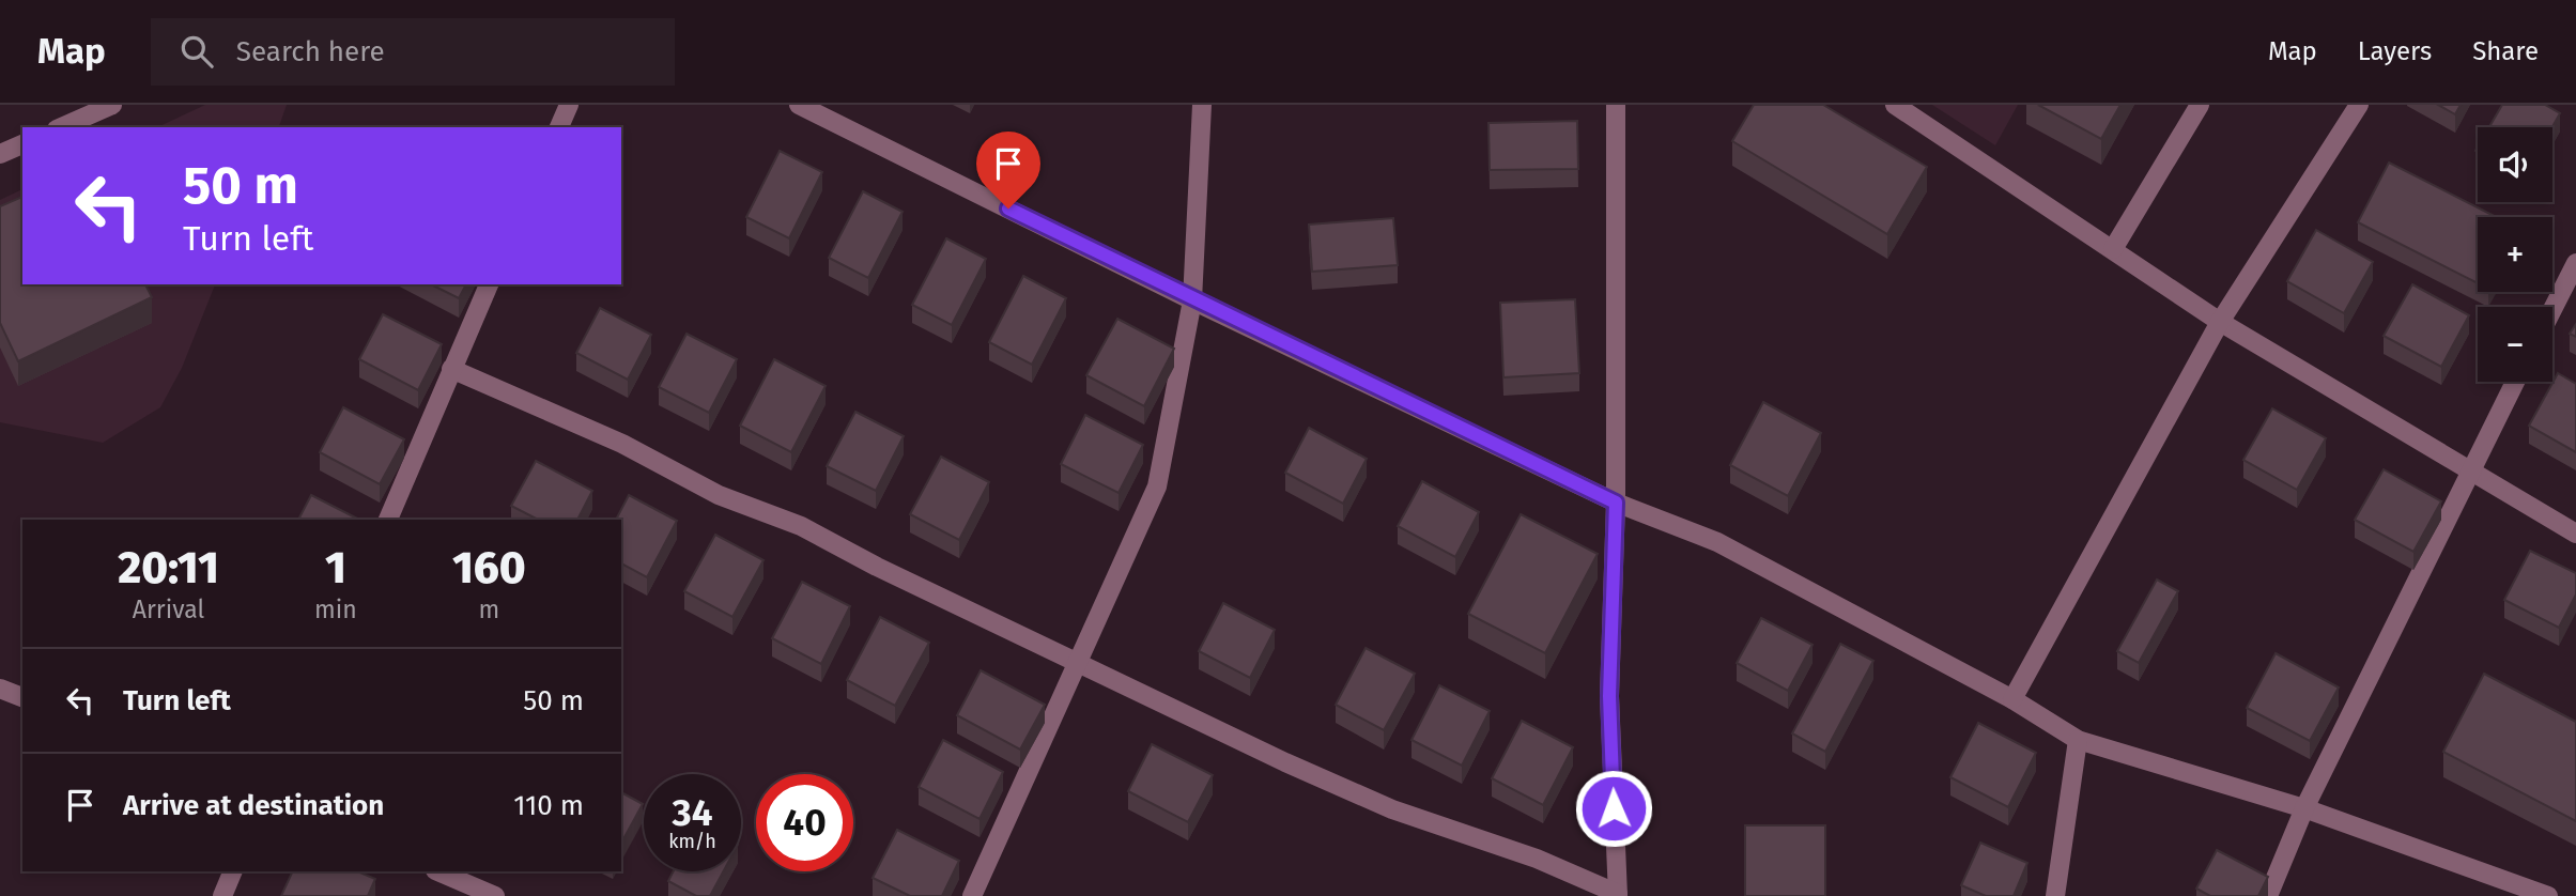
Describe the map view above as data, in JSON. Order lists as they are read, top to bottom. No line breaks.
{"page":{"header":"Map","search":"Search here","nav":["Map","Layers","Share"],"map_buttons":["+","−"],"turn":["50 m","Turn left"],"eta":["20:11","Arrival","1","min","160","m"],"list":[{"name":"Turn left","value":"50 m"},{"name":"Arrive at destination","value":"110 m"}],"speed":"34 km/h","limit":"40"}}
